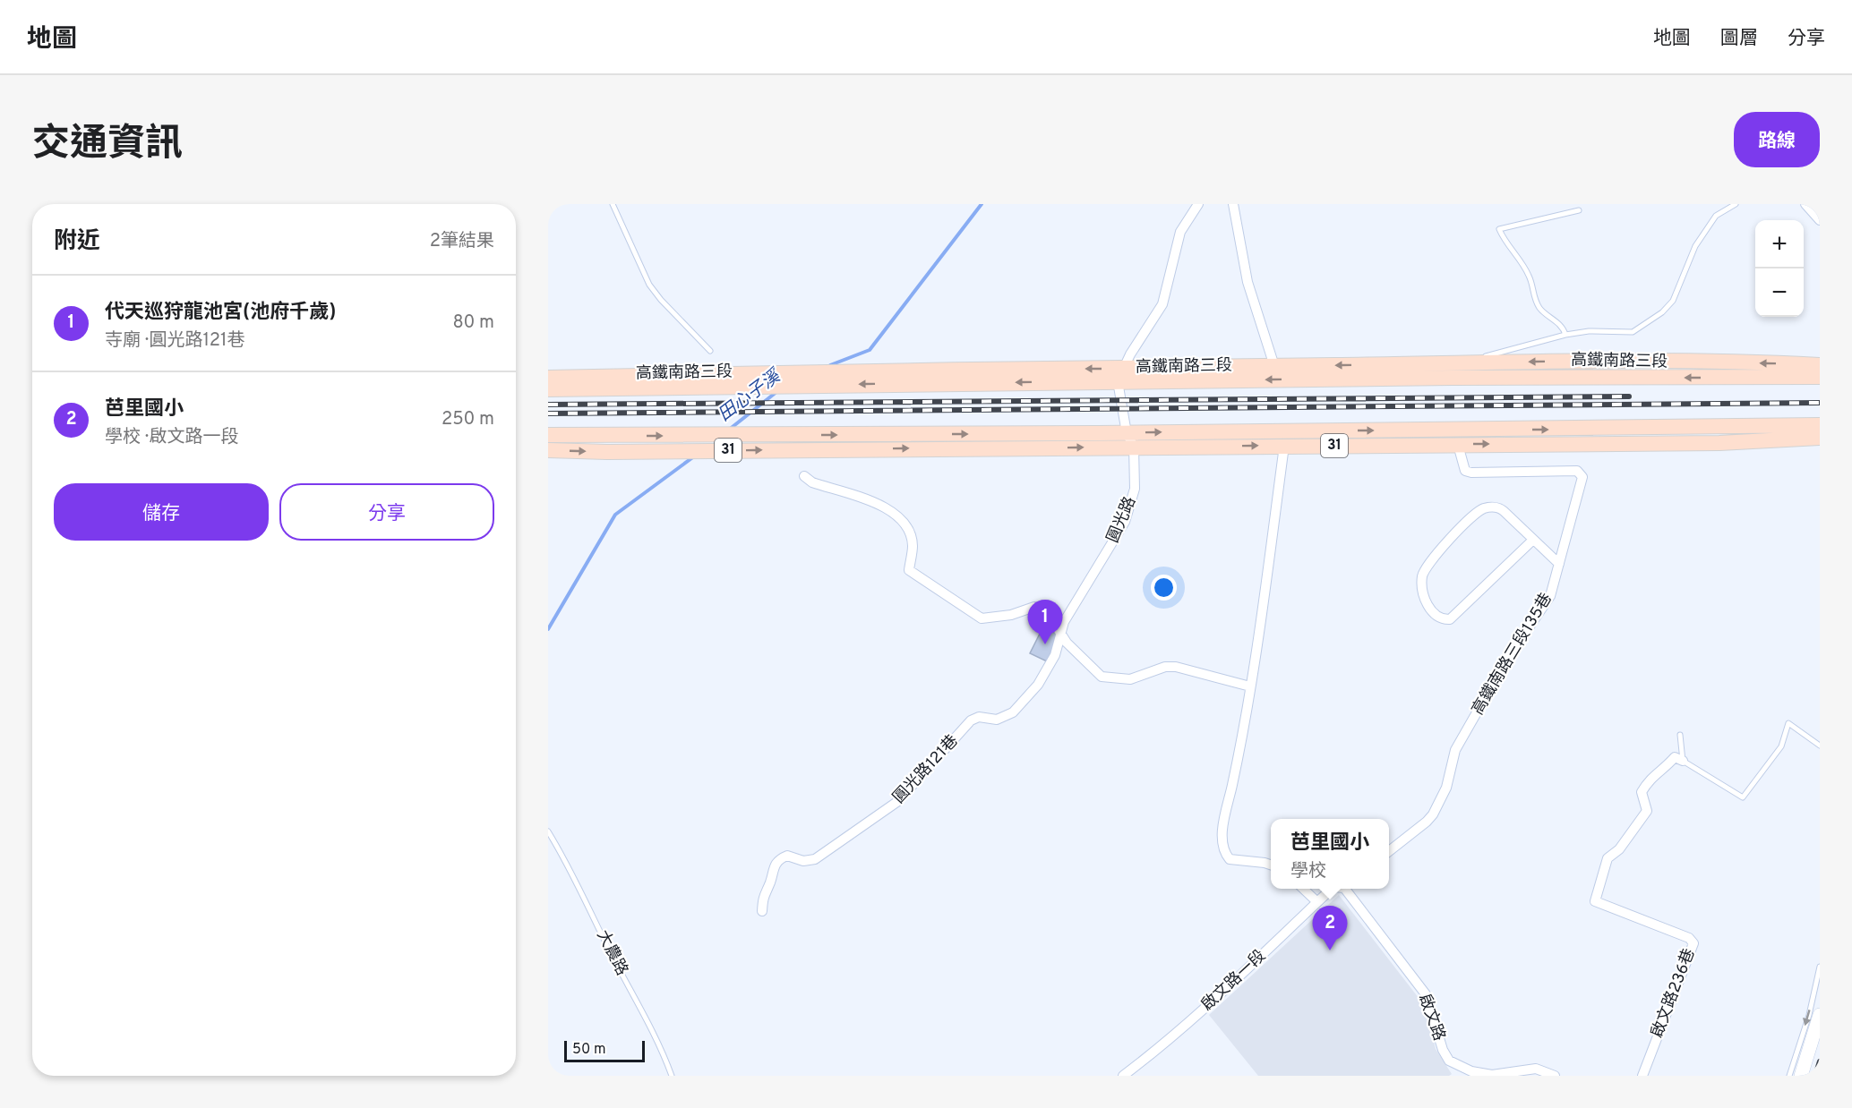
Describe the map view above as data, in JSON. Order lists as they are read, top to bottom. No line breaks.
{"streets":{"main road":["高鐵南路三段","31"],"street":["圓光路","高鐵南路三段135巷","圓光路121巷","啟文路一段","啟文路236巷","啟文路"],"lane":["大農路"]},"crossings":[["高鐵南路三段","圓光路"],["31","圓光路"],["31","高鐵南路三段135巷"],["圓光路","圓光路121巷"]],"water":["田心子溪"],"scale_bar":"50 m","page":{"header":"地圖","nav":["地圖","圖層","分享"],"title":"交通資訊","buttons":["路線",["儲存","分享"]],"heading":["附近","2筆結果"],"map_buttons":["+","−"],"list":[{"mark":"1","name":"代天巡狩龍池宮(池府千歲)","note":"寺廟 · 圓光路121巷","value":"80 m"},{"mark":"2","name":"芭里國小","note":"學校 · 啟文路一段","value":"250 m"}],"pins":["1","2"],"popup":["芭里國小","學校"],"scale":"50 m"}}
